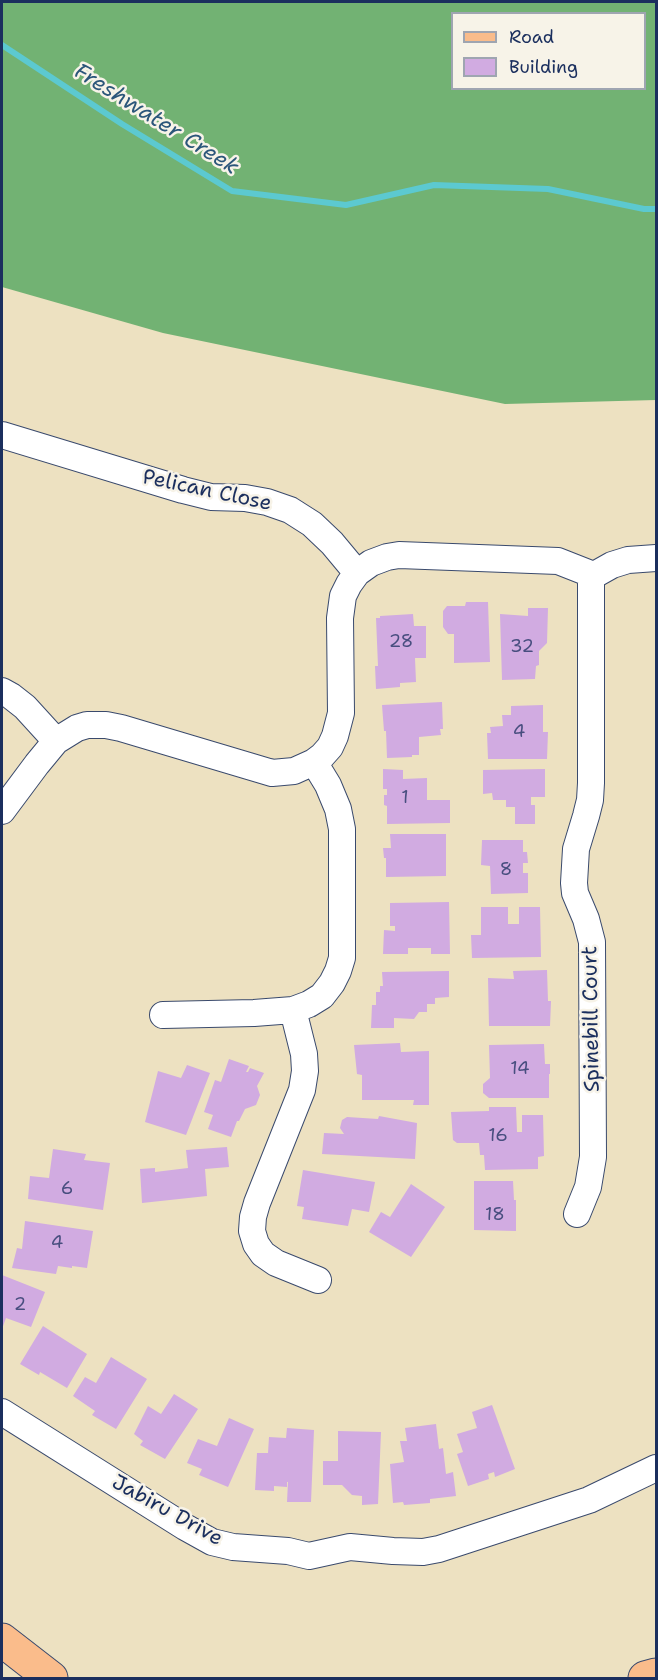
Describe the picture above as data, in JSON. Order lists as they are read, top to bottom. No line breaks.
{"streets":{"street":["Pelican Close","Spinebill Court","Jabiru Drive"]},"water":["Freshwater Creek"],"house_numbers":["28","32","4","1","8","14","16","6","18","4","2"],"legend":["Road","Building"]}
